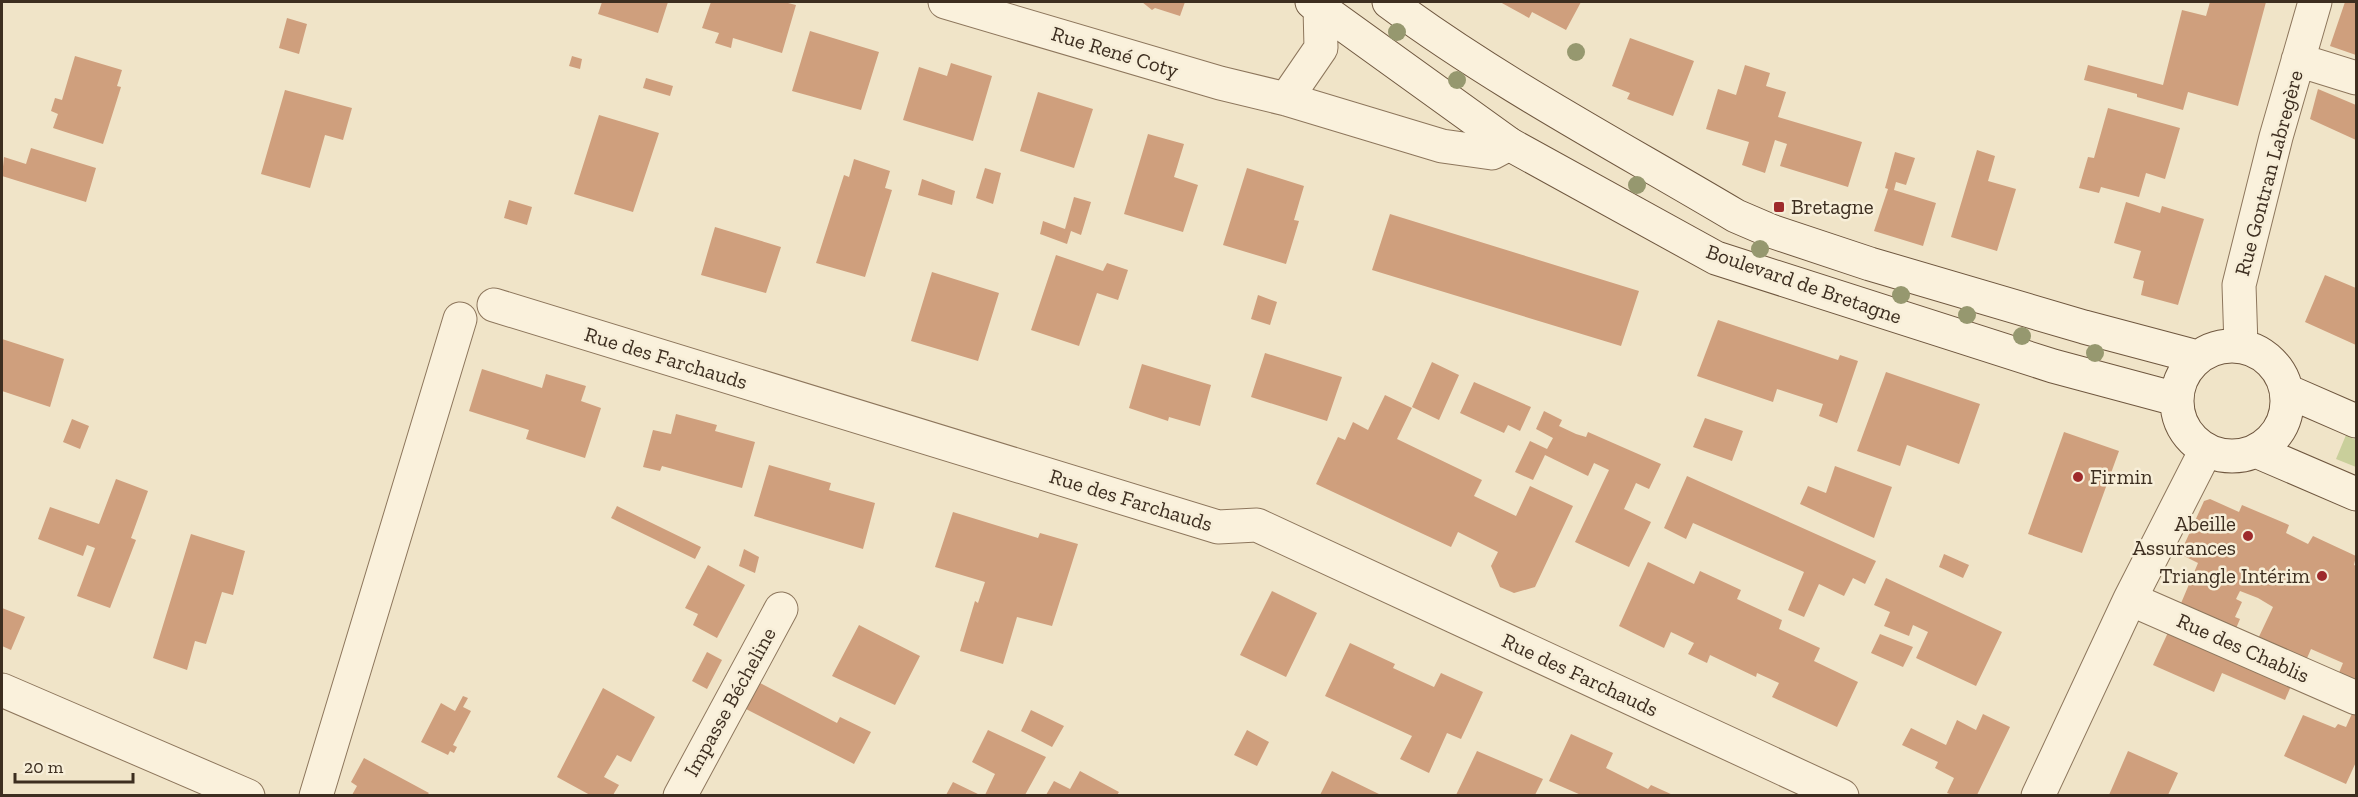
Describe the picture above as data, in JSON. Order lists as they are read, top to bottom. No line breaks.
{"streets":{"street":["Rue René Coty","Rue Gontran Labregère","Boulevard de Bretagne","Rue des Farchauds","Rue des Chablis","Impasse Bécheline"]},"crossings":[["Rue René Coty","Boulevard de Bretagne"],["Rue Gontran Labregère","Boulevard de Bretagne"]],"places":{"transit":["Bretagne"],"other":["Firmin","Abeille Assurances","Triangle Intérim"]},"scale_bar":"20 m"}
